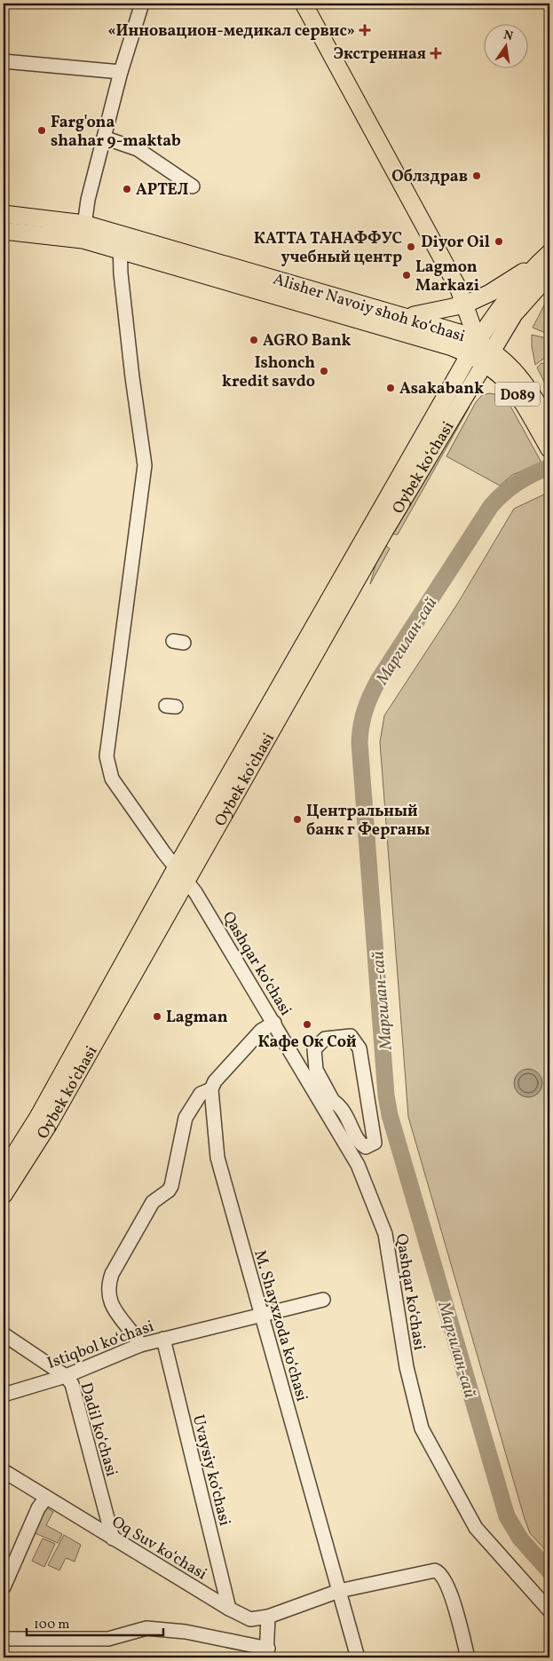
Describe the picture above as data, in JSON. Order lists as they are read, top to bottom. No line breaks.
{"streets":{"main road":["Alisher Navoiy shoh koʻchasi","D089","Oybek ko‘chasi"],"street":["Qashqar koʻchasi","M. Shayxzoda koʻchasi","Istiqbol koʻchasi","Dadil koʻchasi","Uvaysiy koʻchasi","Oq Suv koʻchasi"]},"crossings":[["Alisher Navoiy shoh koʻchasi","Oybek ko‘chasi"],["Alisher Navoiy shoh koʻchasi","Qashqar koʻchasi"],["D089","Oybek ko‘chasi"],["Oybek ko‘chasi","Qashqar koʻchasi"],["M. Shayxzoda koʻchasi","Istiqbol koʻchasi"],["M. Shayxzoda koʻchasi","Oq Suv koʻchasi"],["Istiqbol koʻchasi","Dadil koʻchasi"],["Istiqbol koʻchasi","Uvaysiy koʻchasi"],["Dadil koʻchasi","Oq Suv koʻchasi"],["Uvaysiy koʻchasi","Oq Suv koʻchasi"]],"water":["Маргилан-сай"],"places":{"health":["«Инновацион-медикал сервис»","Экстренная"],"other":["Farg'ona shahar 9-maktab","Облздрав","АРТЕЛ","Diyor Oil","КАТТА ТАНАФФУС учебный центр","Lagmon Markazi","AGRO Bank","Ishonch kredit savdo","Asakabank","Центральный банк г Ферганы","Lagman","Кафе Ок Сой"]},"scale_bar":"100 m","north":"top"}
